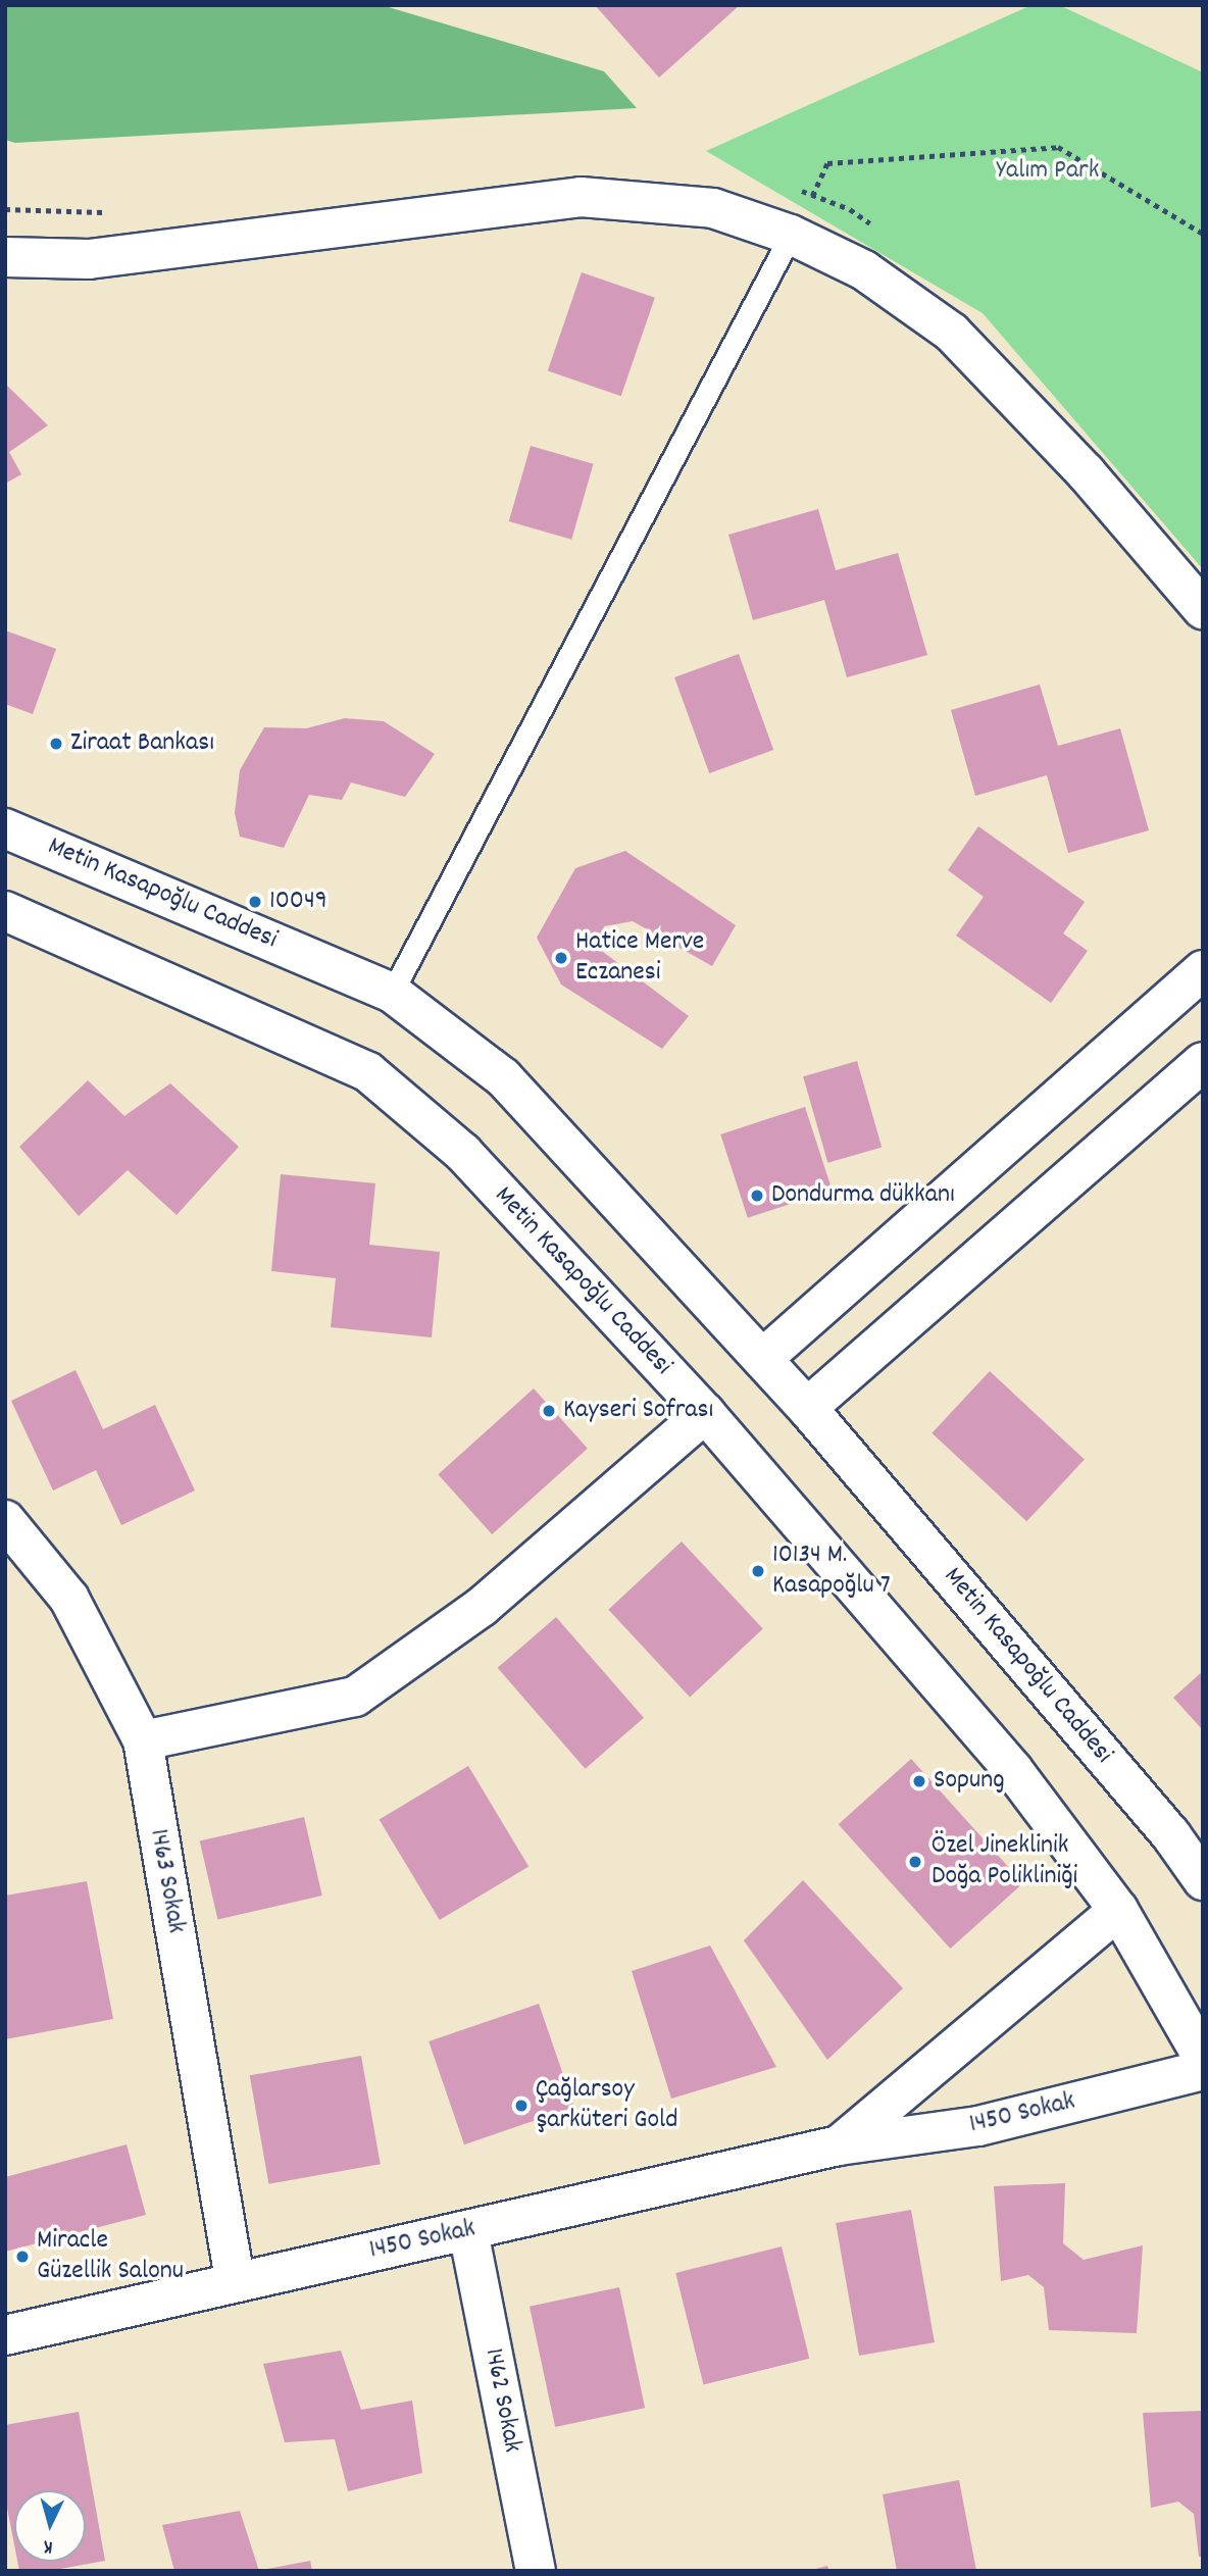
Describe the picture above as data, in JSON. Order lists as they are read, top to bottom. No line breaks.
{"streets":{"street":["Metin Kasapoğlu Caddesi","1463 Sokak","1450 Sokak","1462 Sokak"]},"crossings":[["Metin Kasapoğlu Caddesi","1450 Sokak"],["1463 Sokak","1450 Sokak"],["1450 Sokak","1462 Sokak"]],"parks":["Yalım Park"],"places":["Ziraat Bankası","10049","Hatice Merve Eczanesi","Dondurma dükkanı","Kayseri Sofrası","10134 M. Kasapoğlu 7","Sopung","Özel Jineklinik Doğa Polikliniği","Çağlarsoy şarküteri Gold","Miracle Güzellik Salonu"],"north":"bottom"}
